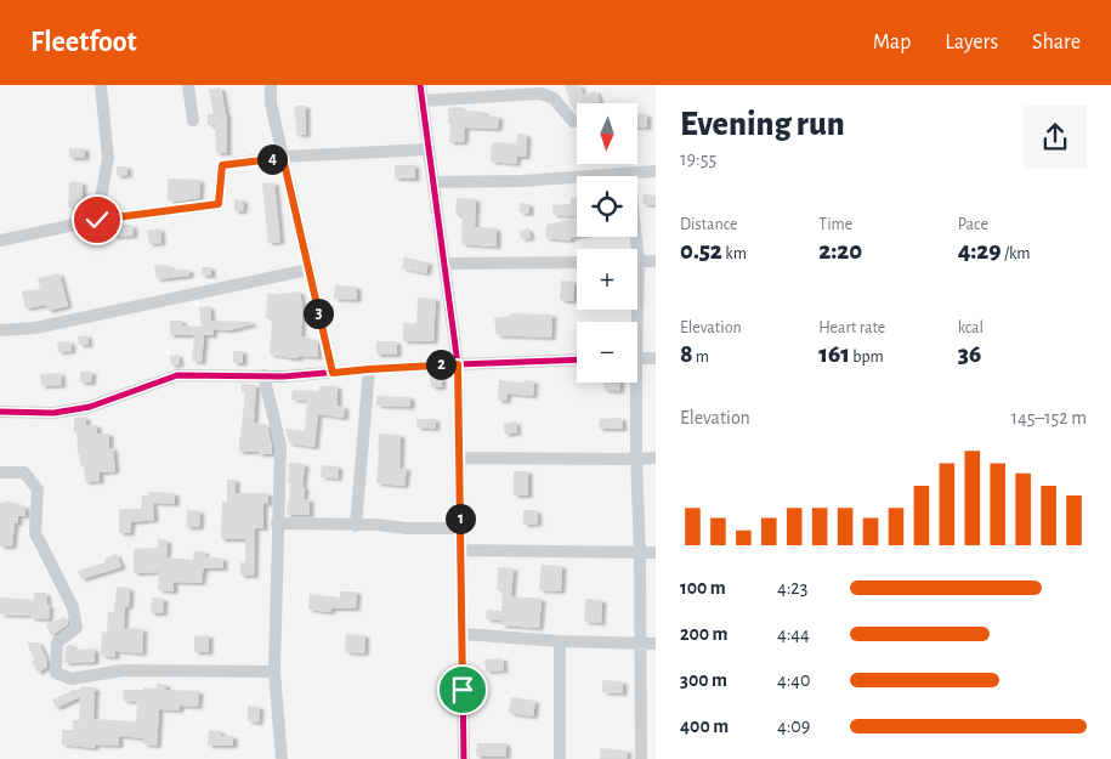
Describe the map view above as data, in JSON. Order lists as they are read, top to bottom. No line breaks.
{"north":"bottom","page":{"header":"Fleetfoot","nav":["Map","Layers","Share"],"heading":["Evening run","19:55"],"map_buttons":["+","−"],"pins":["4","3","2","1"],"stats":[["Distance","0.52 km"],["Time","2:20"],["Pace","4:29 /km"],["Elevation","8 m"],["Heart rate","161 bpm"],["kcal","36"]],"chart":["Elevation","145–152 m"],"list":[{"name":"100 m","note":"4:23"},{"name":"200 m","note":"4:44"},{"name":"300 m","note":"4:40"},{"name":"400 m","note":"4:09"}]}}
